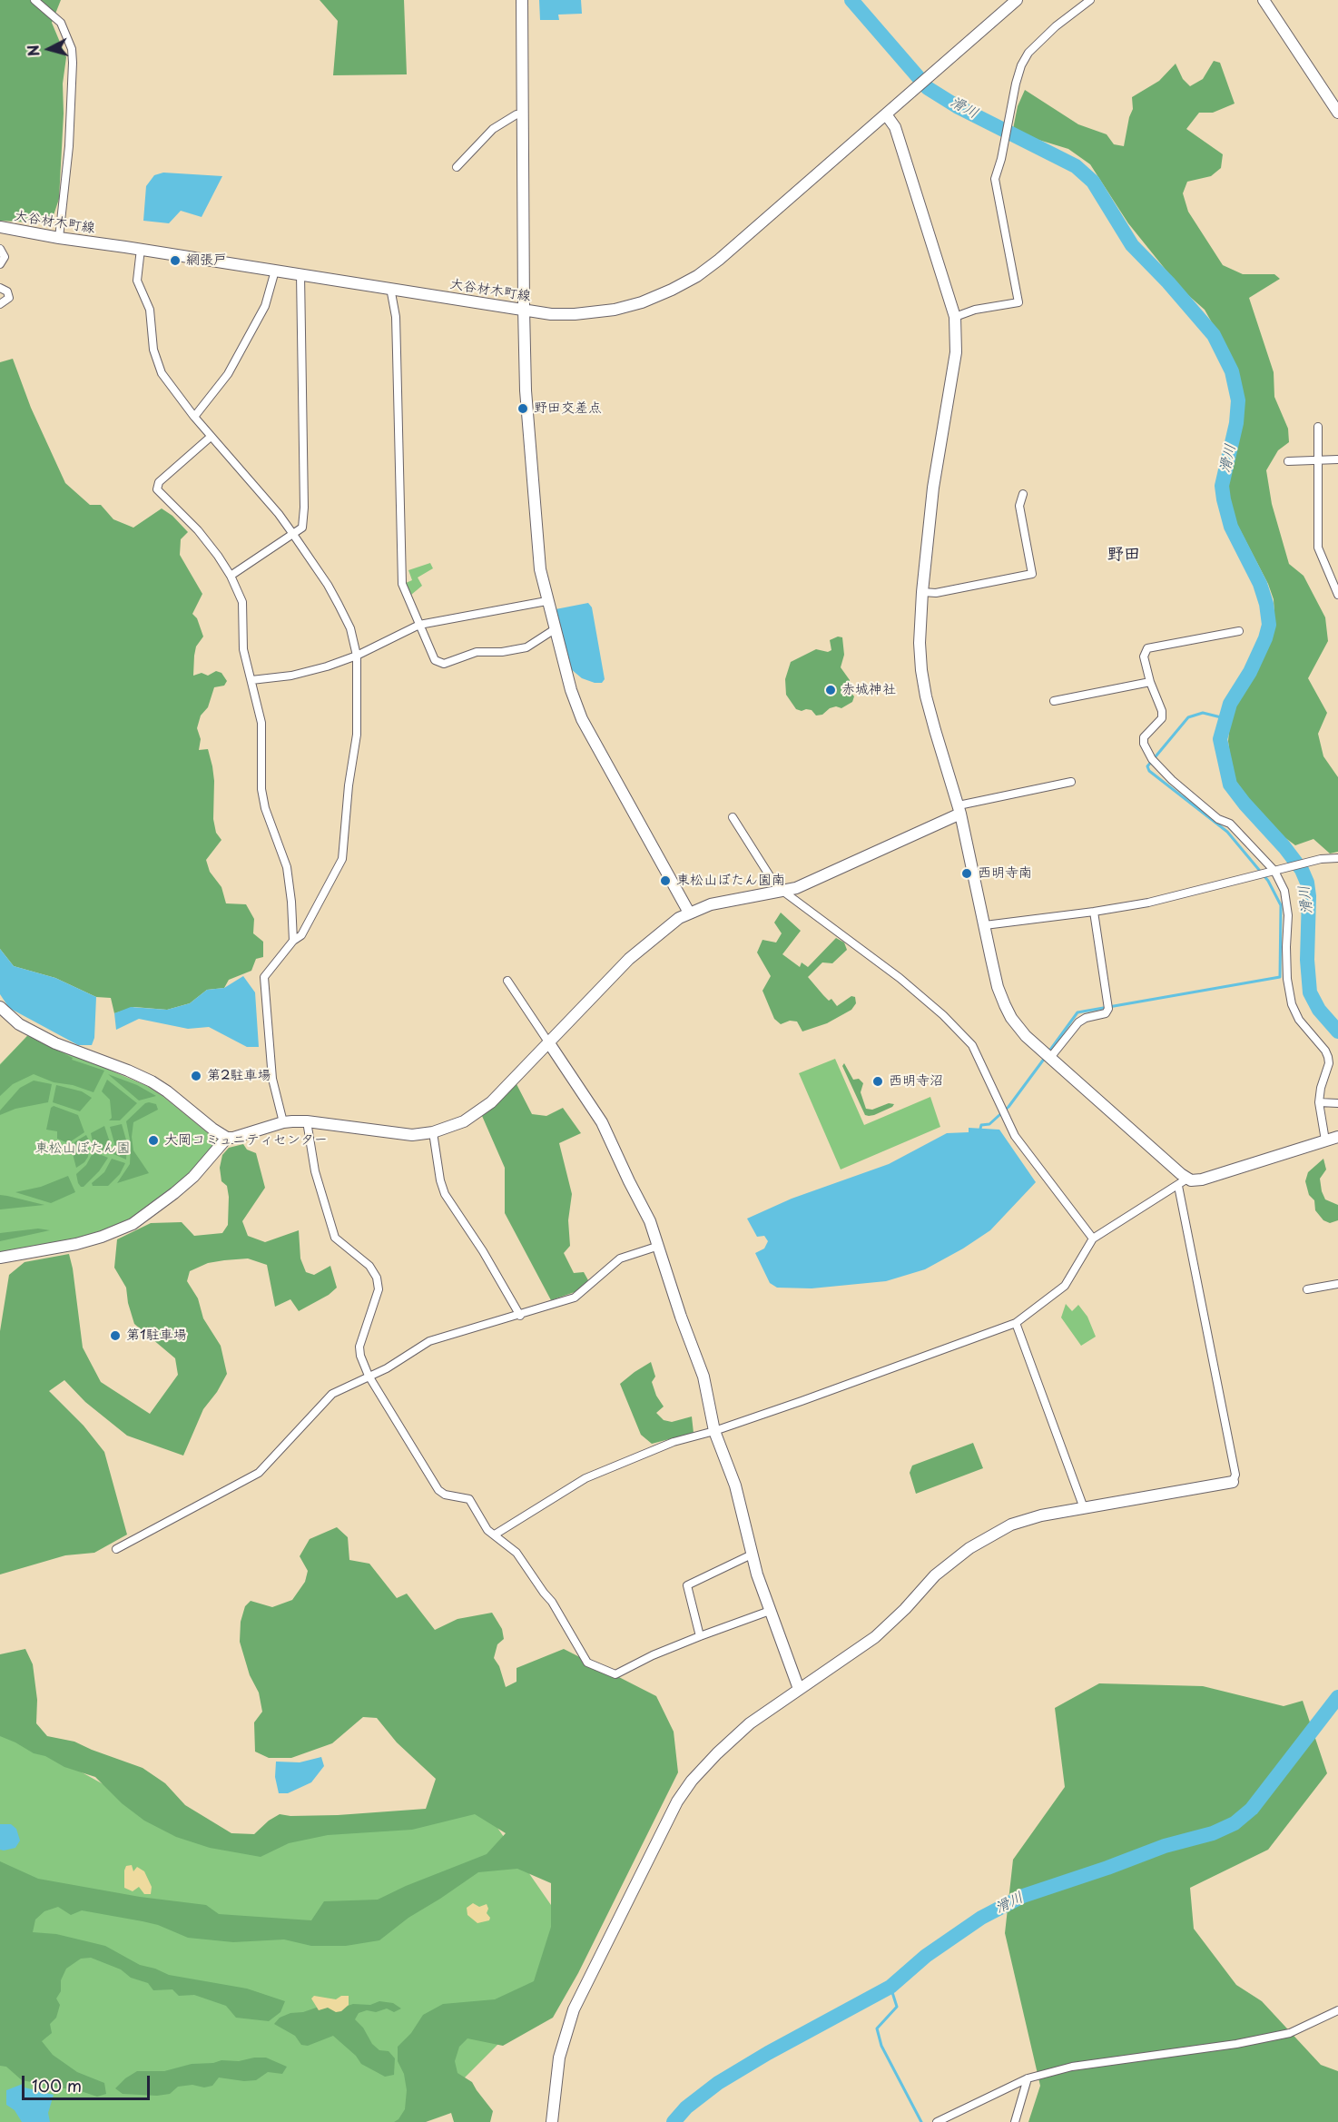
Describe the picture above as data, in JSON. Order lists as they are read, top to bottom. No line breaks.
{"streets":{"street":["大谷材木町線"]},"districts":["野田"],"water":["滑川"],"parks":["東松山ぼたん園"],"places":["網張戸","野田交差点","赤城神社","西明寺南","東松山ぼたん園南","第2駐車場","西明寺沼","大岡コミュニティセンター","第1駐車場"],"scale_bar":"100 m","north":"left"}
